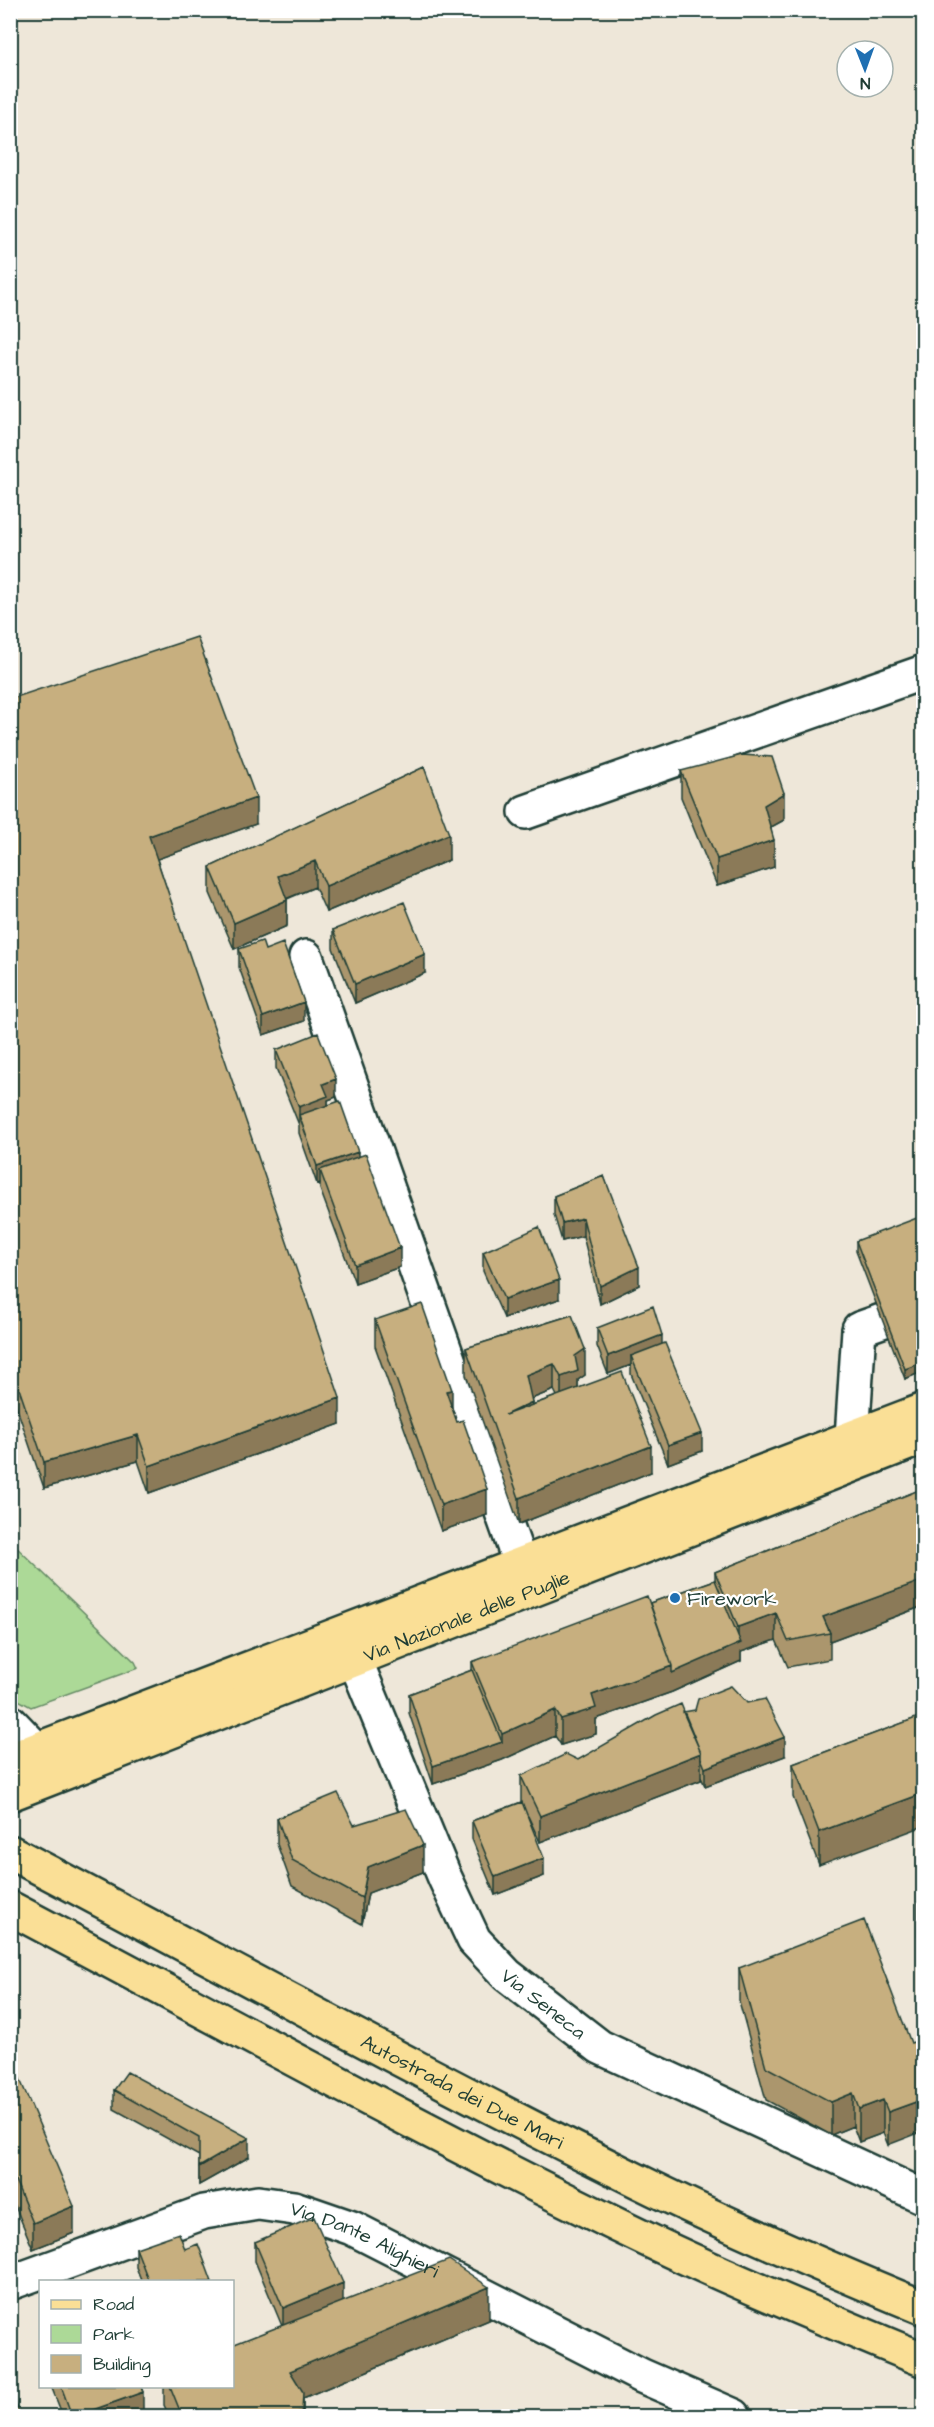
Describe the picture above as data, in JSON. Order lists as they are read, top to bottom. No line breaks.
{"streets":{"main road":["Via Nazionale delle Puglie","Autostrada dei Due Mari"],"street":["Via Seneca","Via Dante Alighieri"]},"crossings":[["Via Nazionale delle Puglie","Via Seneca"]],"places":["Firework"],"legend":["Road","Park","Building"],"north":"bottom"}
